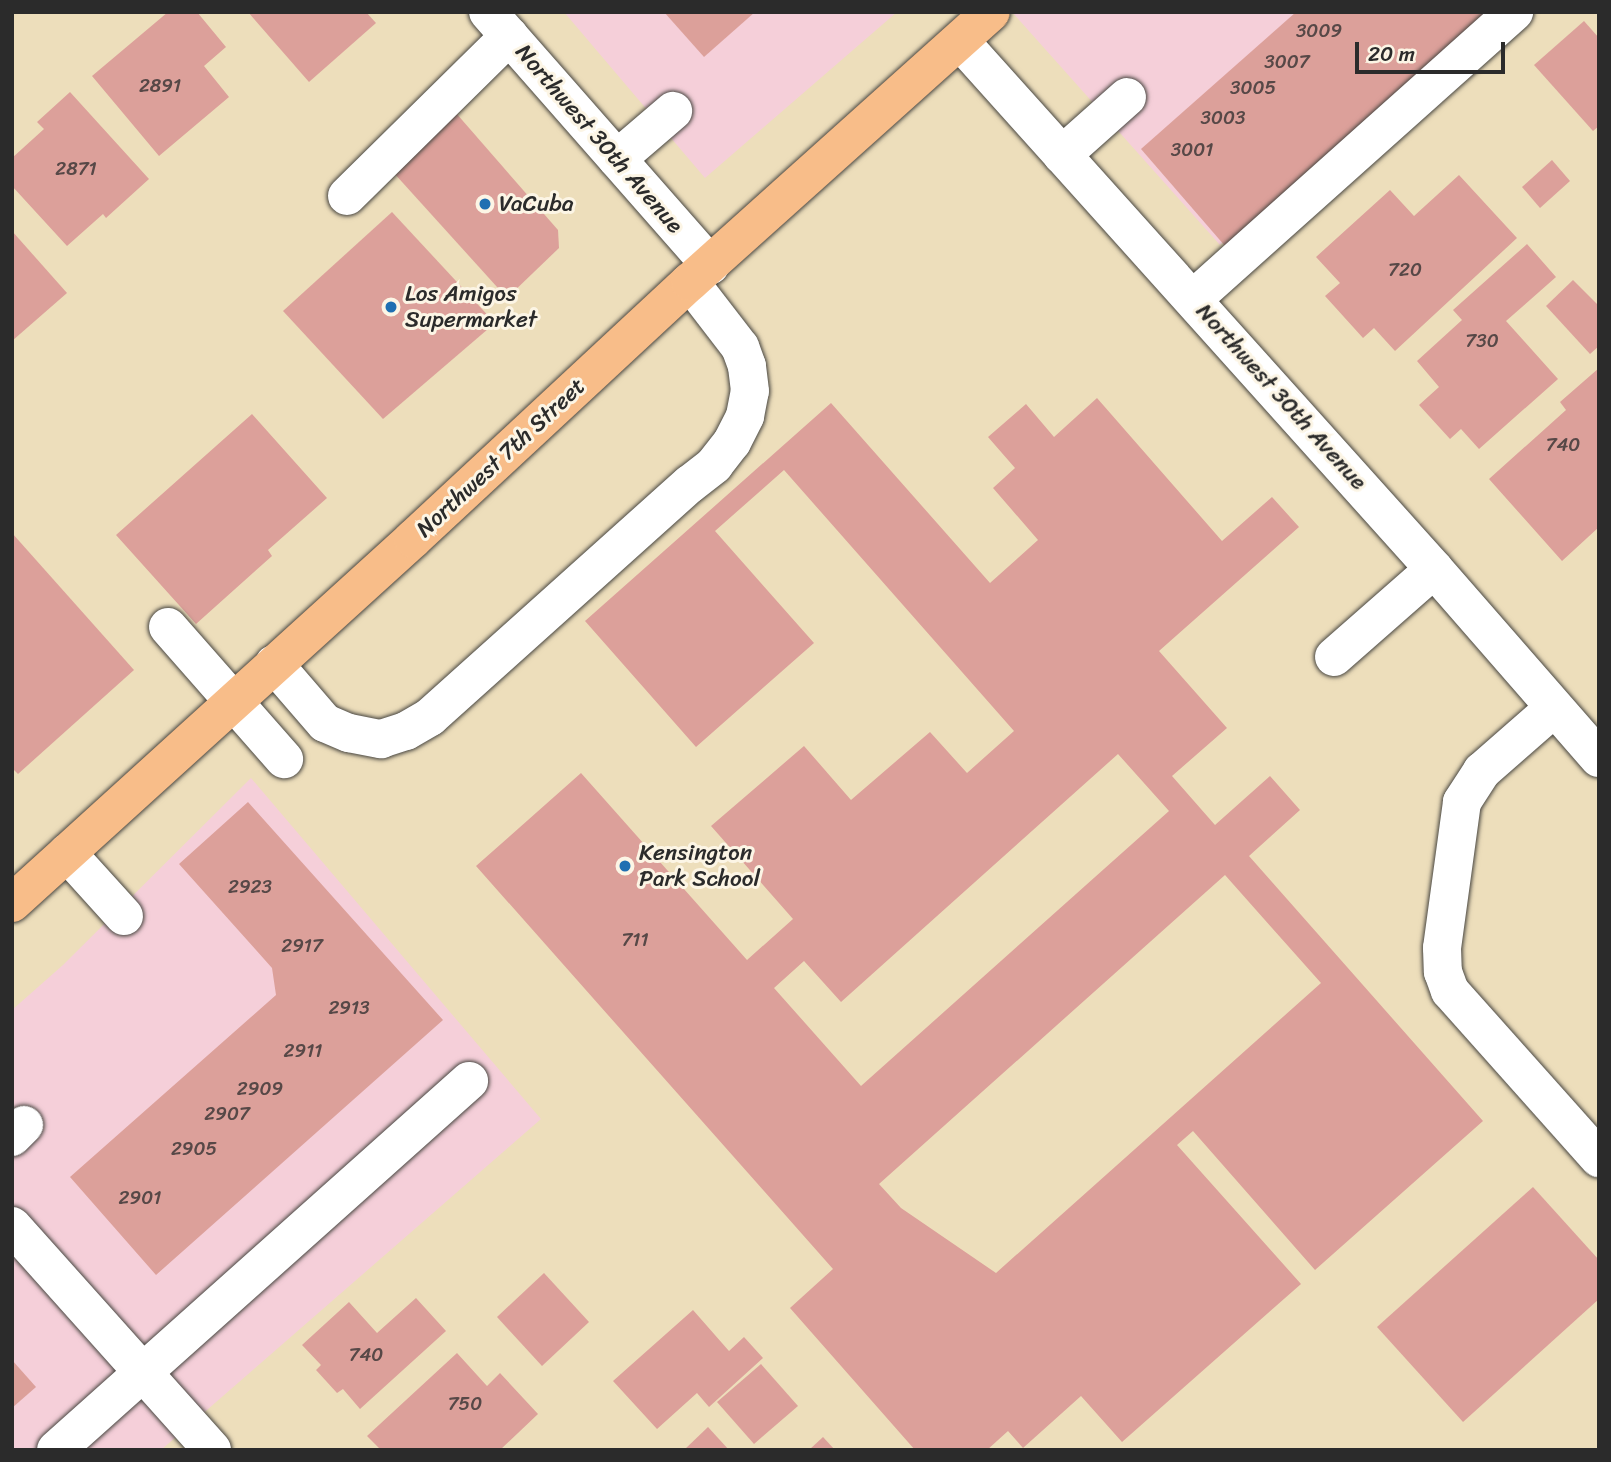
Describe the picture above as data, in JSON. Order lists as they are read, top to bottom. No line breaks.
{"streets":{"main road":["Northwest 7th Street"],"street":["Northwest 30th Avenue"]},"crossings":[["Northwest 30th Avenue","Northwest 7th Street"]],"places":["VaCuba","Los Amigos Supermarket","Kensington Park School"],"house_numbers":["3009","3007","2891","3005","3003","3001","2871","720","730","740","2923","711","2917","2913","2911","2909","2907","2905","2901","740","750"],"scale_bar":"20 m"}
